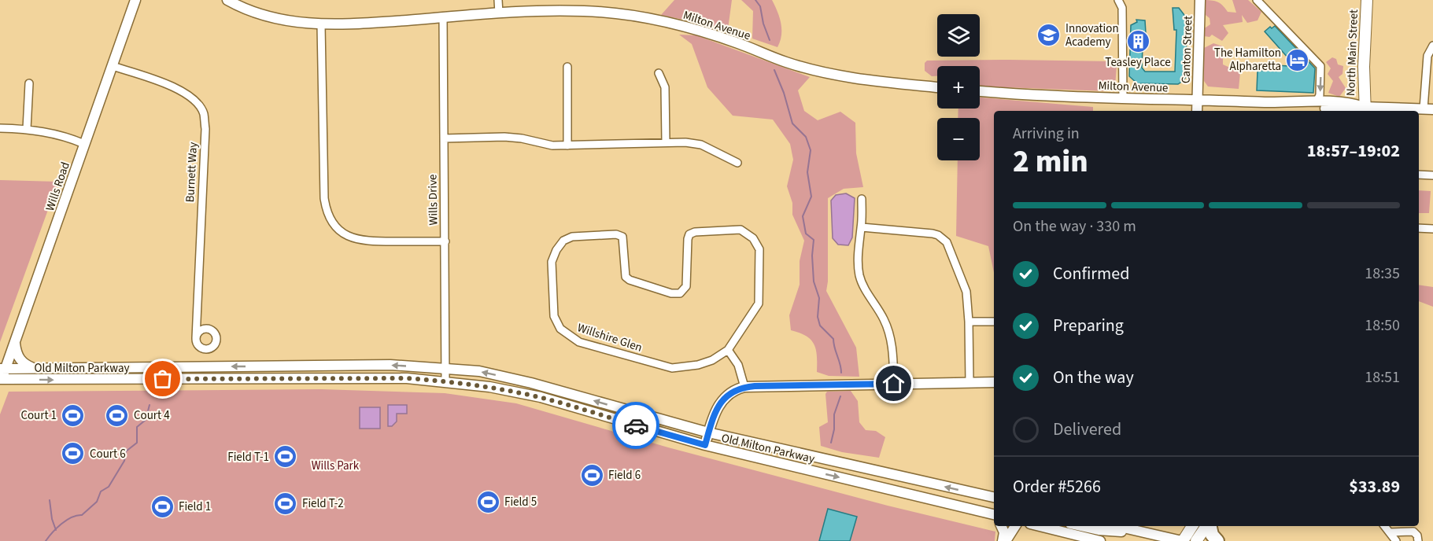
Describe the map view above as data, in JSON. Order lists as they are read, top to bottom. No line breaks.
{"streets":{"main road":["Milton Avenue","Canton Street","North Main Street","Wills Road","Old Milton Parkway"],"street":["Burnett Way","Wills Drive","Willshire Glen"]},"crossings":[["Milton Avenue","Canton Street"],["Milton Avenue","North Main Street"],["Milton Avenue","Wills Drive"],["Burnett Way","Wills Road"],["Wills Road","Old Milton Parkway"],["Wills Drive","Old Milton Parkway"]],"parks":["Wills Park"],"places":{"school or university":["Innovation Academy"],"building":["Teasley Place"],"hotel":["The Hamilton Alpharetta"],"sports":["Court 1","Court 4","Court 6","Field T-1","Field 6","Field 5","Field T-2","Field 1"]},"page":{"map_buttons":["+","−"],"heading":["2 min","Arriving in","18:57–19:02"],"panel":["Order #5266","$33.89"],"bar":"On the way · 330 m","list":[["Confirmed","18:35"],["Preparing","18:50"],["On the way","18:51"],"Delivered"]}}
